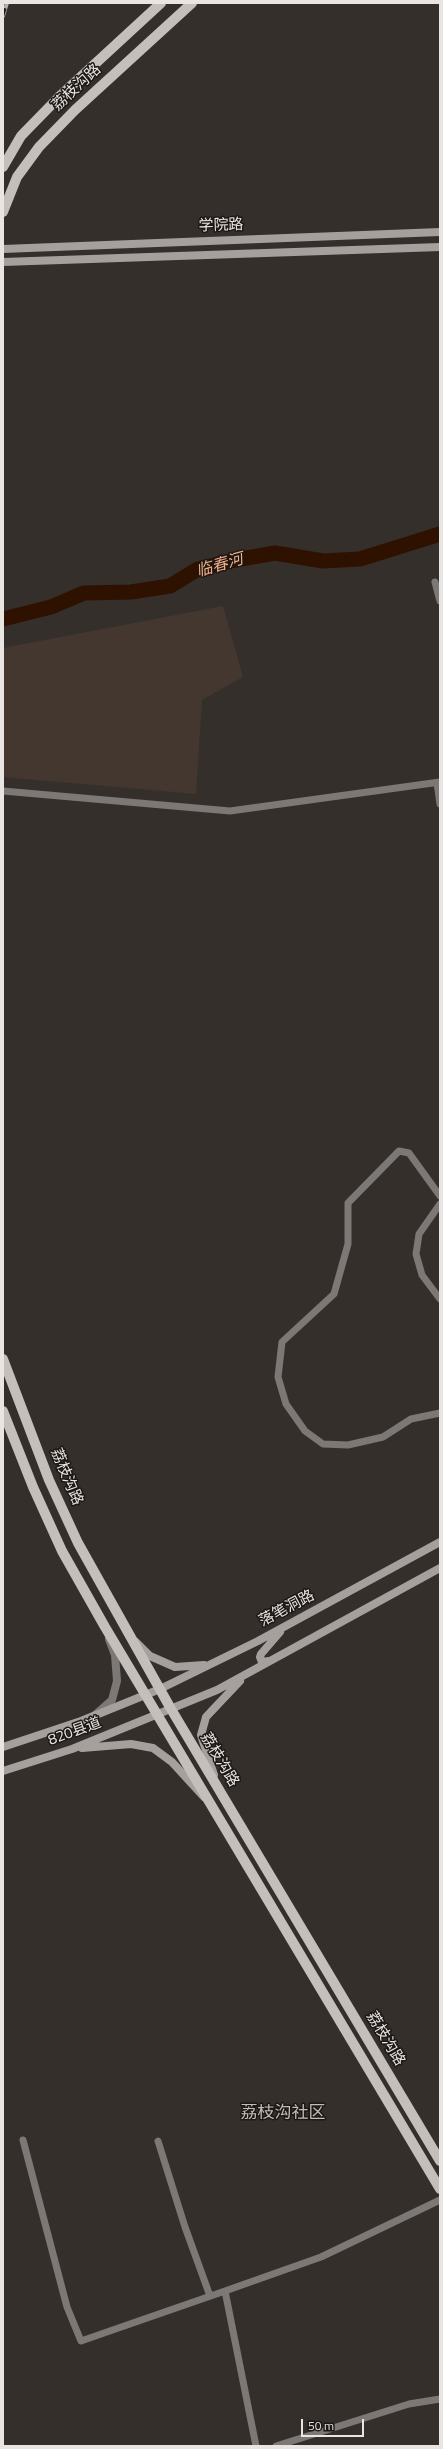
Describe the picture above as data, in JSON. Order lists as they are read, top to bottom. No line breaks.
{"streets":{"main road":["荔枝沟路","学院路","落笔洞路","820县道"]},"crossings":[["荔枝沟路","落笔洞路"],["荔枝沟路","820县道"],["落笔洞路","820县道"]],"districts":["荔枝沟社区"],"water":["临春河"],"scale_bar":"50 m"}
